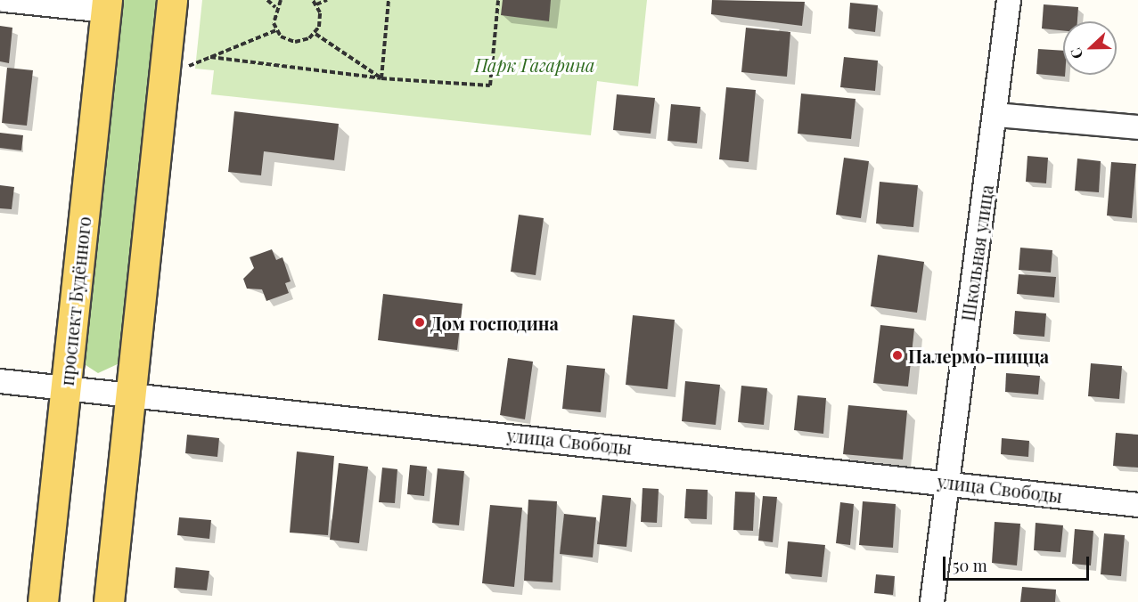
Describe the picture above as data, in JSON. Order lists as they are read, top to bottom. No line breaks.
{"streets":{"main road":["проспект Будённого"],"street":["Школьная улица","улица Свободы"]},"crossings":[["Школьная улица","улица Свободы"],["проспект Будённого","улица Свободы"]],"parks":["Парк Гагарина"],"places":["Дом господина","Палермо-пицца"],"scale_bar":"50 m","north":"left"}
